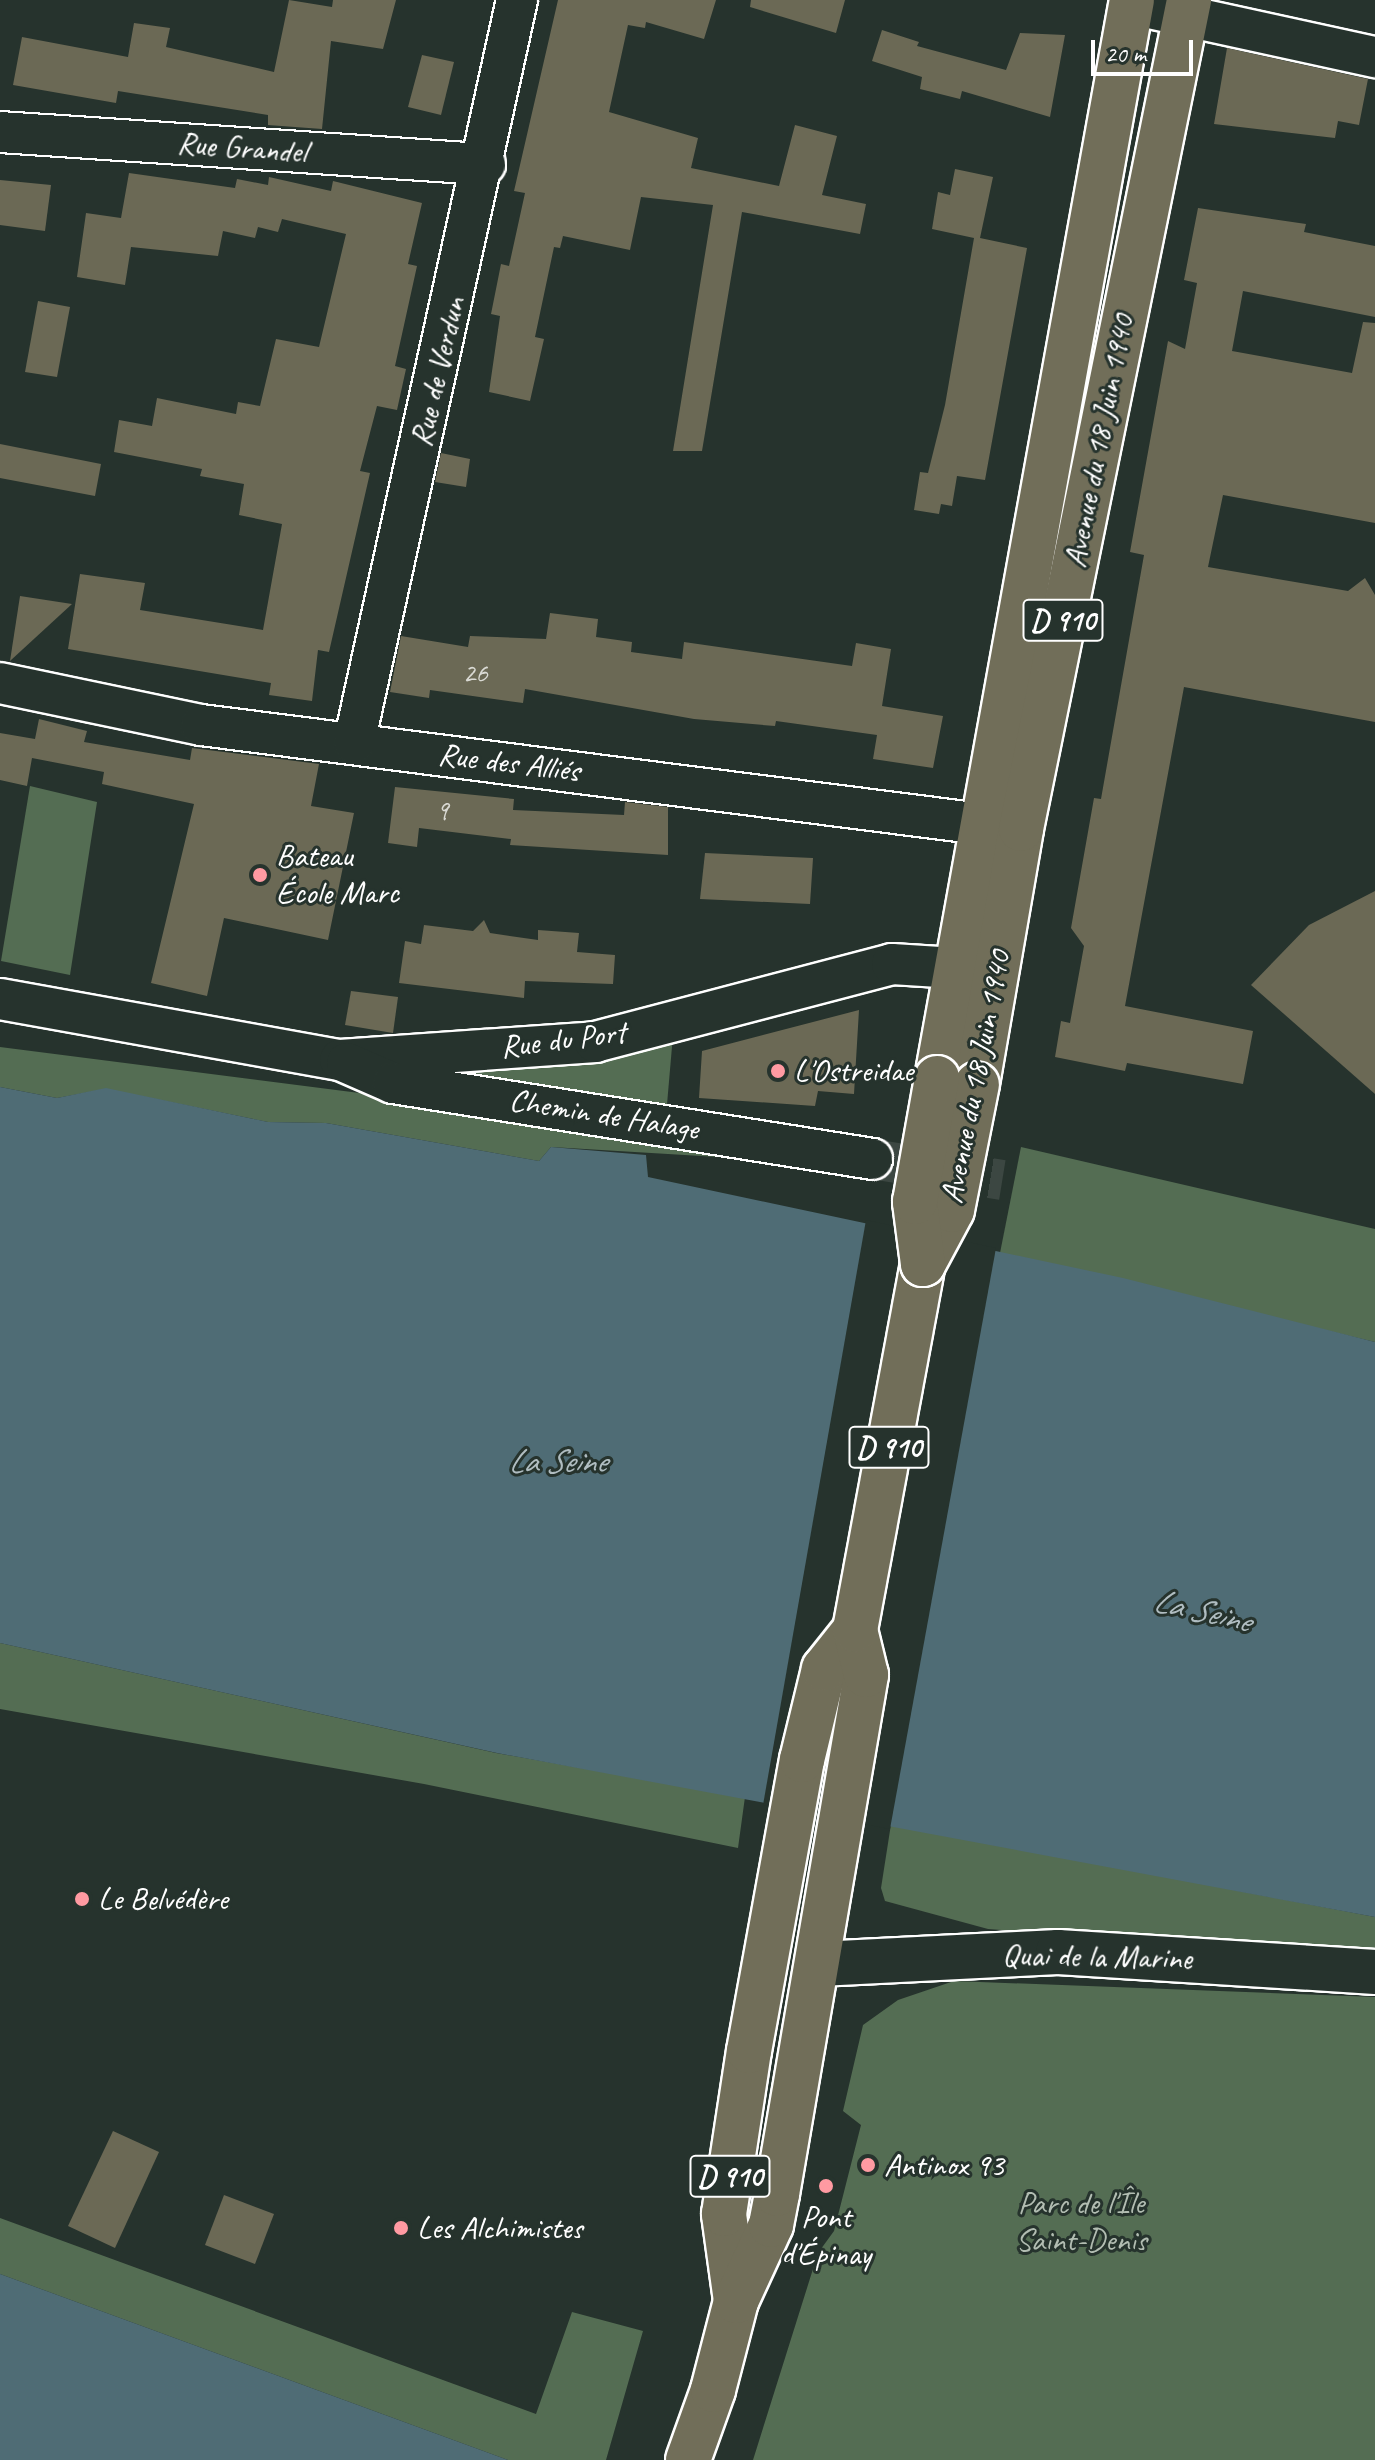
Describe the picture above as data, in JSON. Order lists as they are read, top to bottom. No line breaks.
{"streets":{"main road":["Avenue du 18 Juin 1940","D 910"],"street":["Rue Grandel","Rue de Verdun","Rue des Alliés","Rue du Port","Chemin de Halage","Quai de la Marine"]},"crossings":[["Rue Grandel","Rue de Verdun"],["Rue de Verdun","Rue des Alliés"],["Avenue du 18 Juin 1940","D 910"],["Avenue du 18 Juin 1940","Rue des Alliés"],["Avenue du 18 Juin 1940","Rue du Port"],["D 910","Quai de la Marine"],["Rue du Port","Chemin de Halage"]],"water":["La Seine"],"parks":["Parc de l'Île Saint-Denis"],"places":["Bateau École Marc","L'Ostreidae","Le Belvédère","Antinox 93","Pont d'Épinay","Les Alchimistes"],"house_numbers":["26","9"],"scale_bar":"20 m"}
